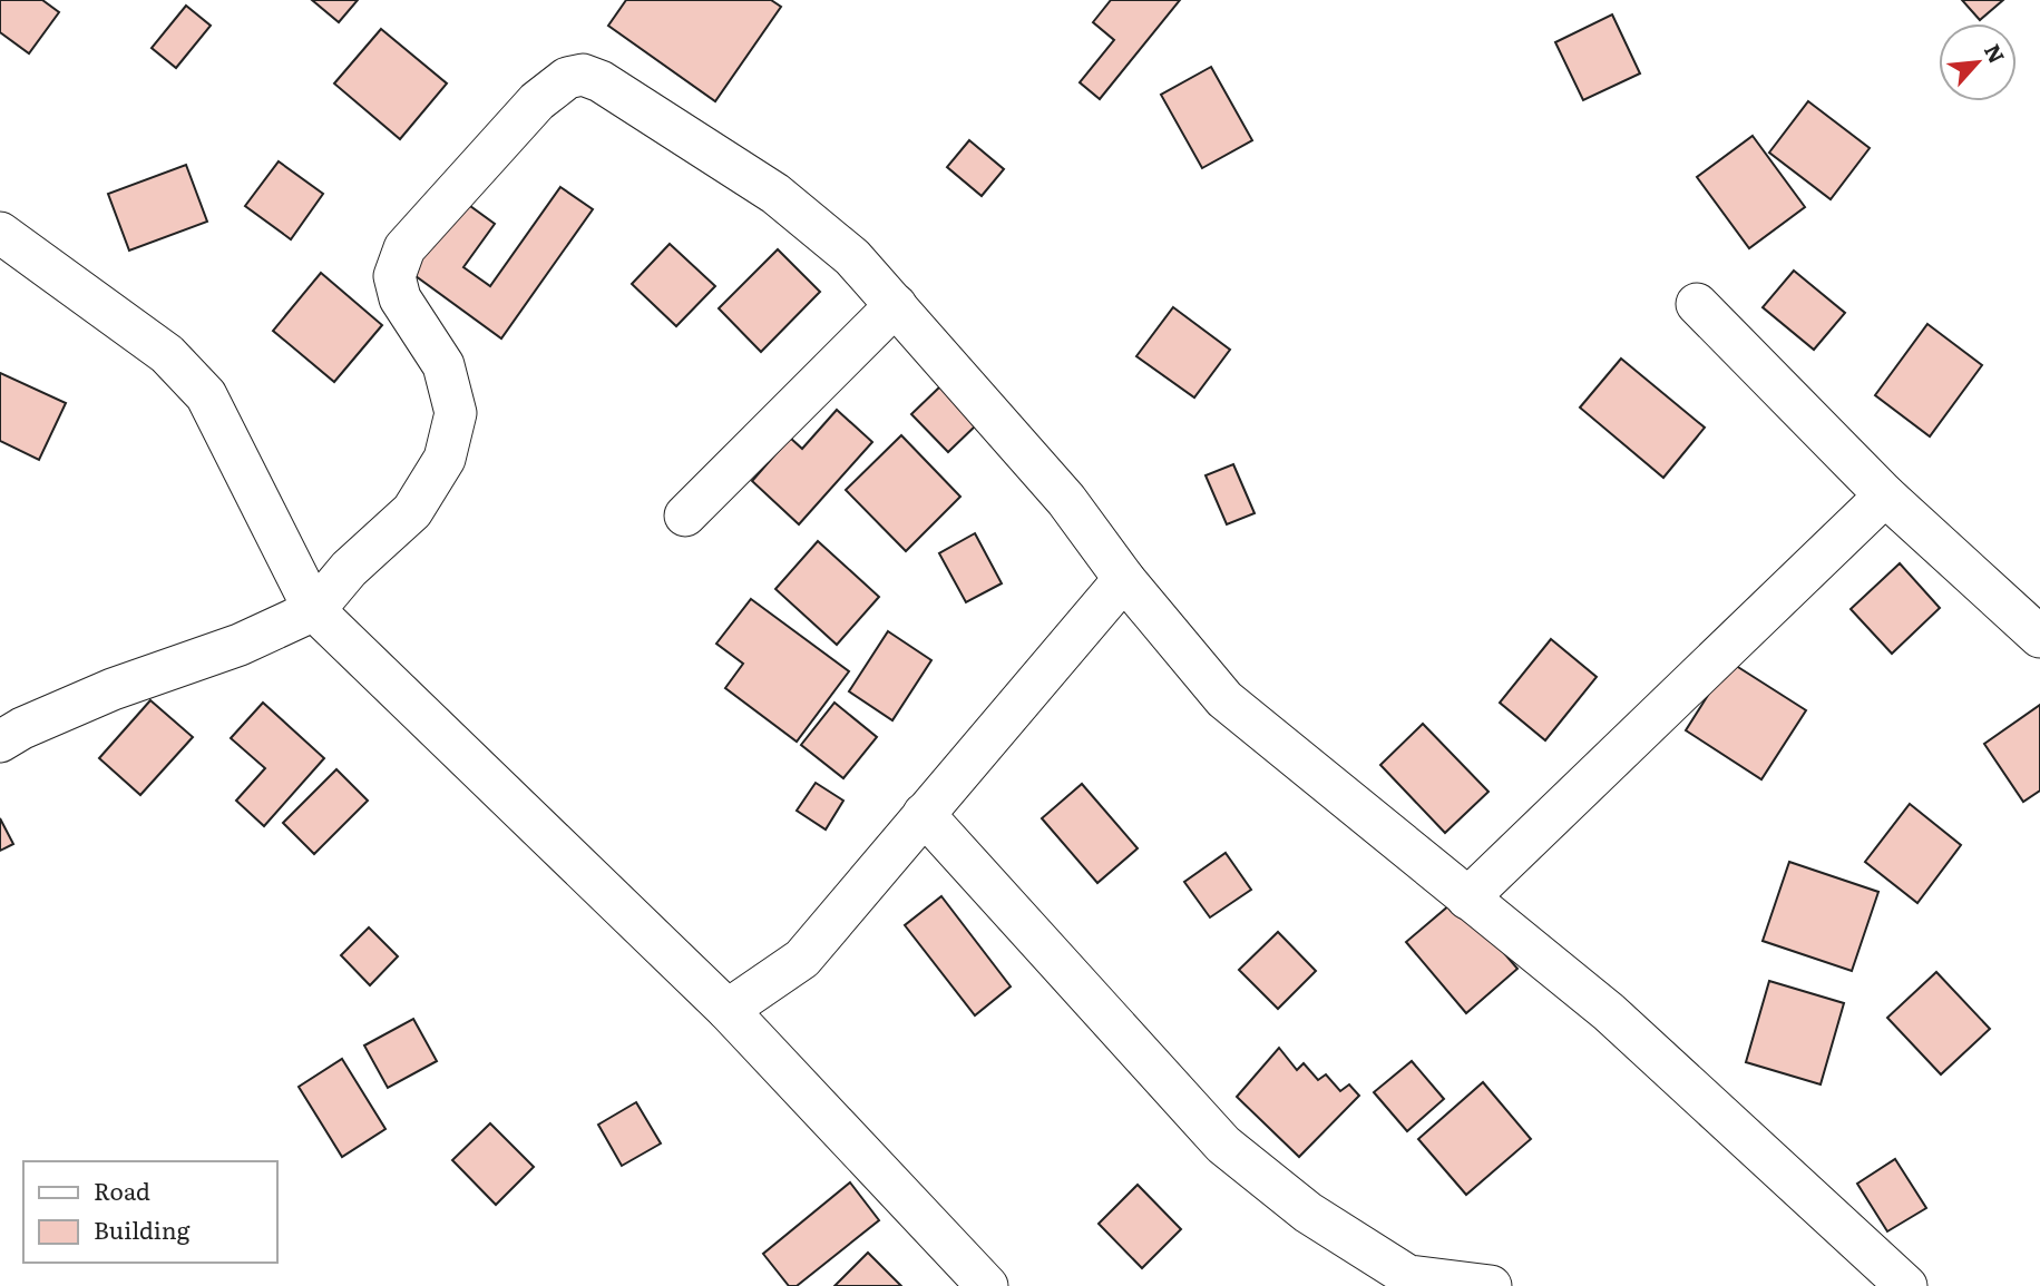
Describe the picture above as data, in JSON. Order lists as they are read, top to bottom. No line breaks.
{"legend":["Road","Building"],"north":"top right"}
